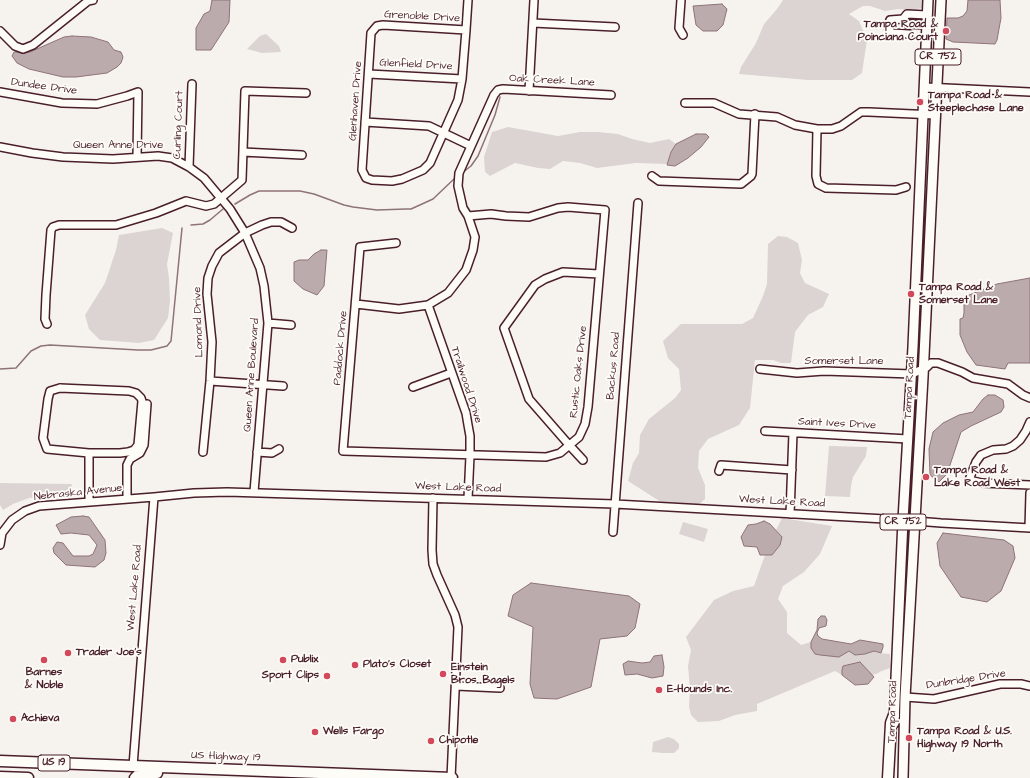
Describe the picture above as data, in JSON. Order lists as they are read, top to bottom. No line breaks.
{"streets":{"highway":["US Highway 19","US 19"],"main road":["CR 752","Tampa Road"],"street":["Grenoble Drive","Glenfield Drive","Oak Creek Lane","Dundee Drive","Glenhaven Drive","Curling Court","Queen Anne Drive","Lomond Drive","Paddock Drive","Somerset Lane","Backus Road","Rustic Oaks Drive","Queen Anne Boulevard","Trailwood Drive","Saint Ives Drive","West Lake Road","Nebraska Avenue","Dunbridge Drive"]},"crossings":[["Grenoble Drive","Glenhaven Drive"],["Glenfield Drive","Glenhaven Drive"],["Oak Creek Lane","Paddock Drive"],["Oak Creek Lane","Rustic Oaks Drive"],["Oak Creek Lane","Trailwood Drive"],["Dundee Drive","Queen Anne Drive"],["Curling Court","Queen Anne Drive"],["Queen Anne Drive","Queen Anne Boulevard"],["Lomond Drive","Queen Anne Boulevard"],["Paddock Drive","Rustic Oaks Drive"],["Somerset Lane","Tampa Road"],["Backus Road","West Lake Road"],["Rustic Oaks Drive","Trailwood Drive"],["Queen Anne Boulevard","West Lake Road"],["Trailwood Drive","West Lake Road"],["Tampa Road","Saint Ives Drive"],["Tampa Road","West Lake Road"],["Tampa Road","Dunbridge Drive"],["West Lake Road","Nebraska Avenue"],["West Lake Road","US Highway 19"]],"places":["Tampa Road & Poinciana Court","Tampa Road & Steeplechase Lane","Tampa Road & Somerset Lane","Tampa Road & Lake Road West","Trader Joe's","Barnes & Noble","Publix","Plato's Closet","Einstein Bros. Bagels","Sport Clips","E-Hounds Inc.","Achieva","Wells Fargo","Tampa Road & U.S. Highway 19 North","Chipotle"]}
